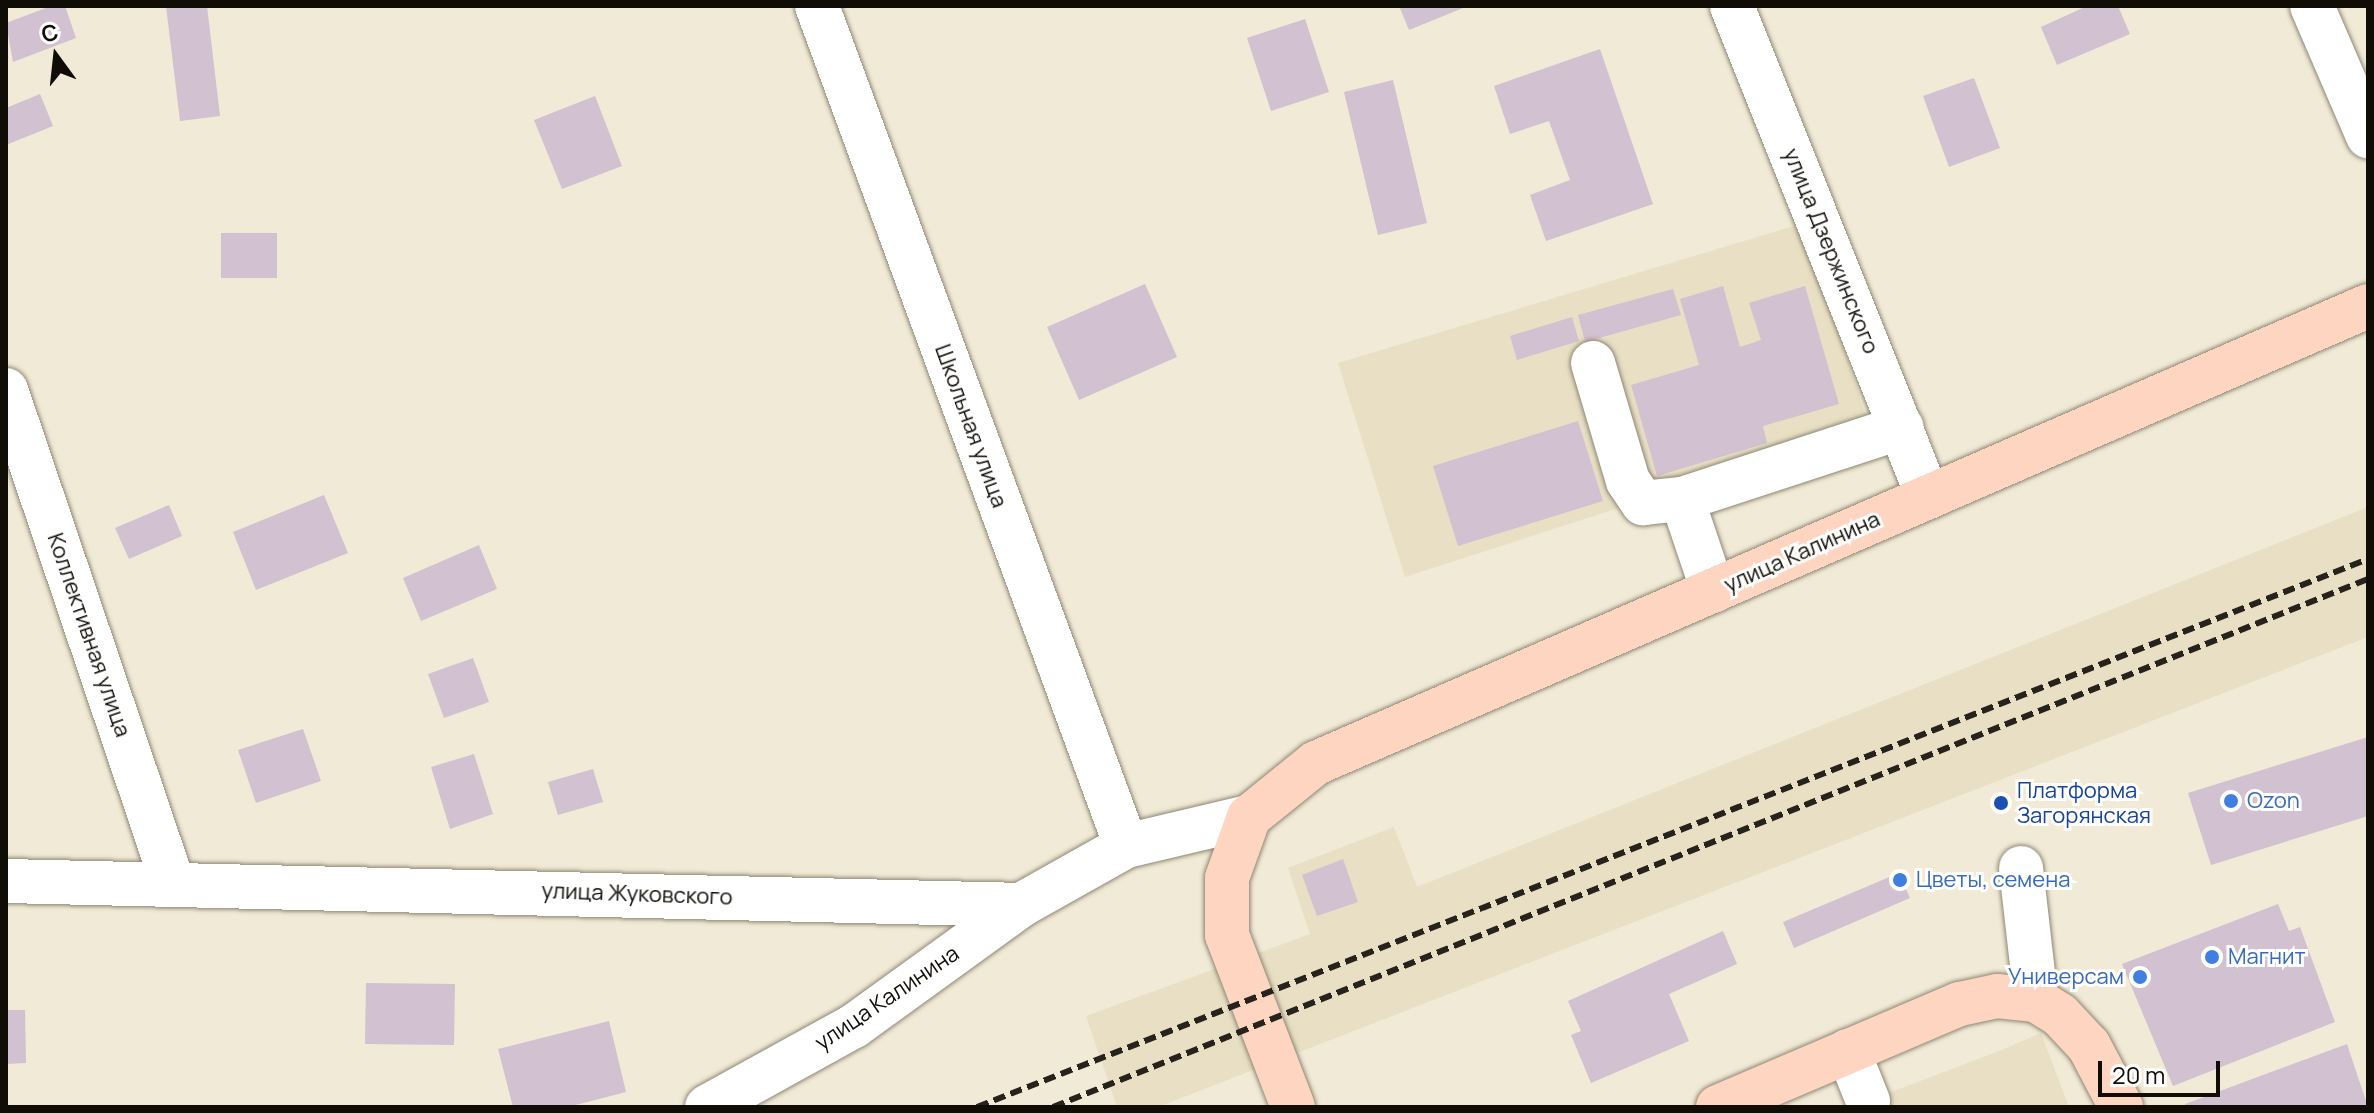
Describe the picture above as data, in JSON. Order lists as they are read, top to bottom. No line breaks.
{"streets":{"main road":["улица Калинина"],"street":["улица Дзержинского","Школьная улица","Коллективная улица","улица Жуковского"]},"crossings":[["улица Дзержинского","улица Калинина"],["улица Калинина","улица Жуковского"],["Коллективная улица","улица Жуковского"]],"places":["Ozon","Платформа Загорянская","Цветы, семена","Магнит","Универсам"],"scale_bar":"20 m","north":"top"}
